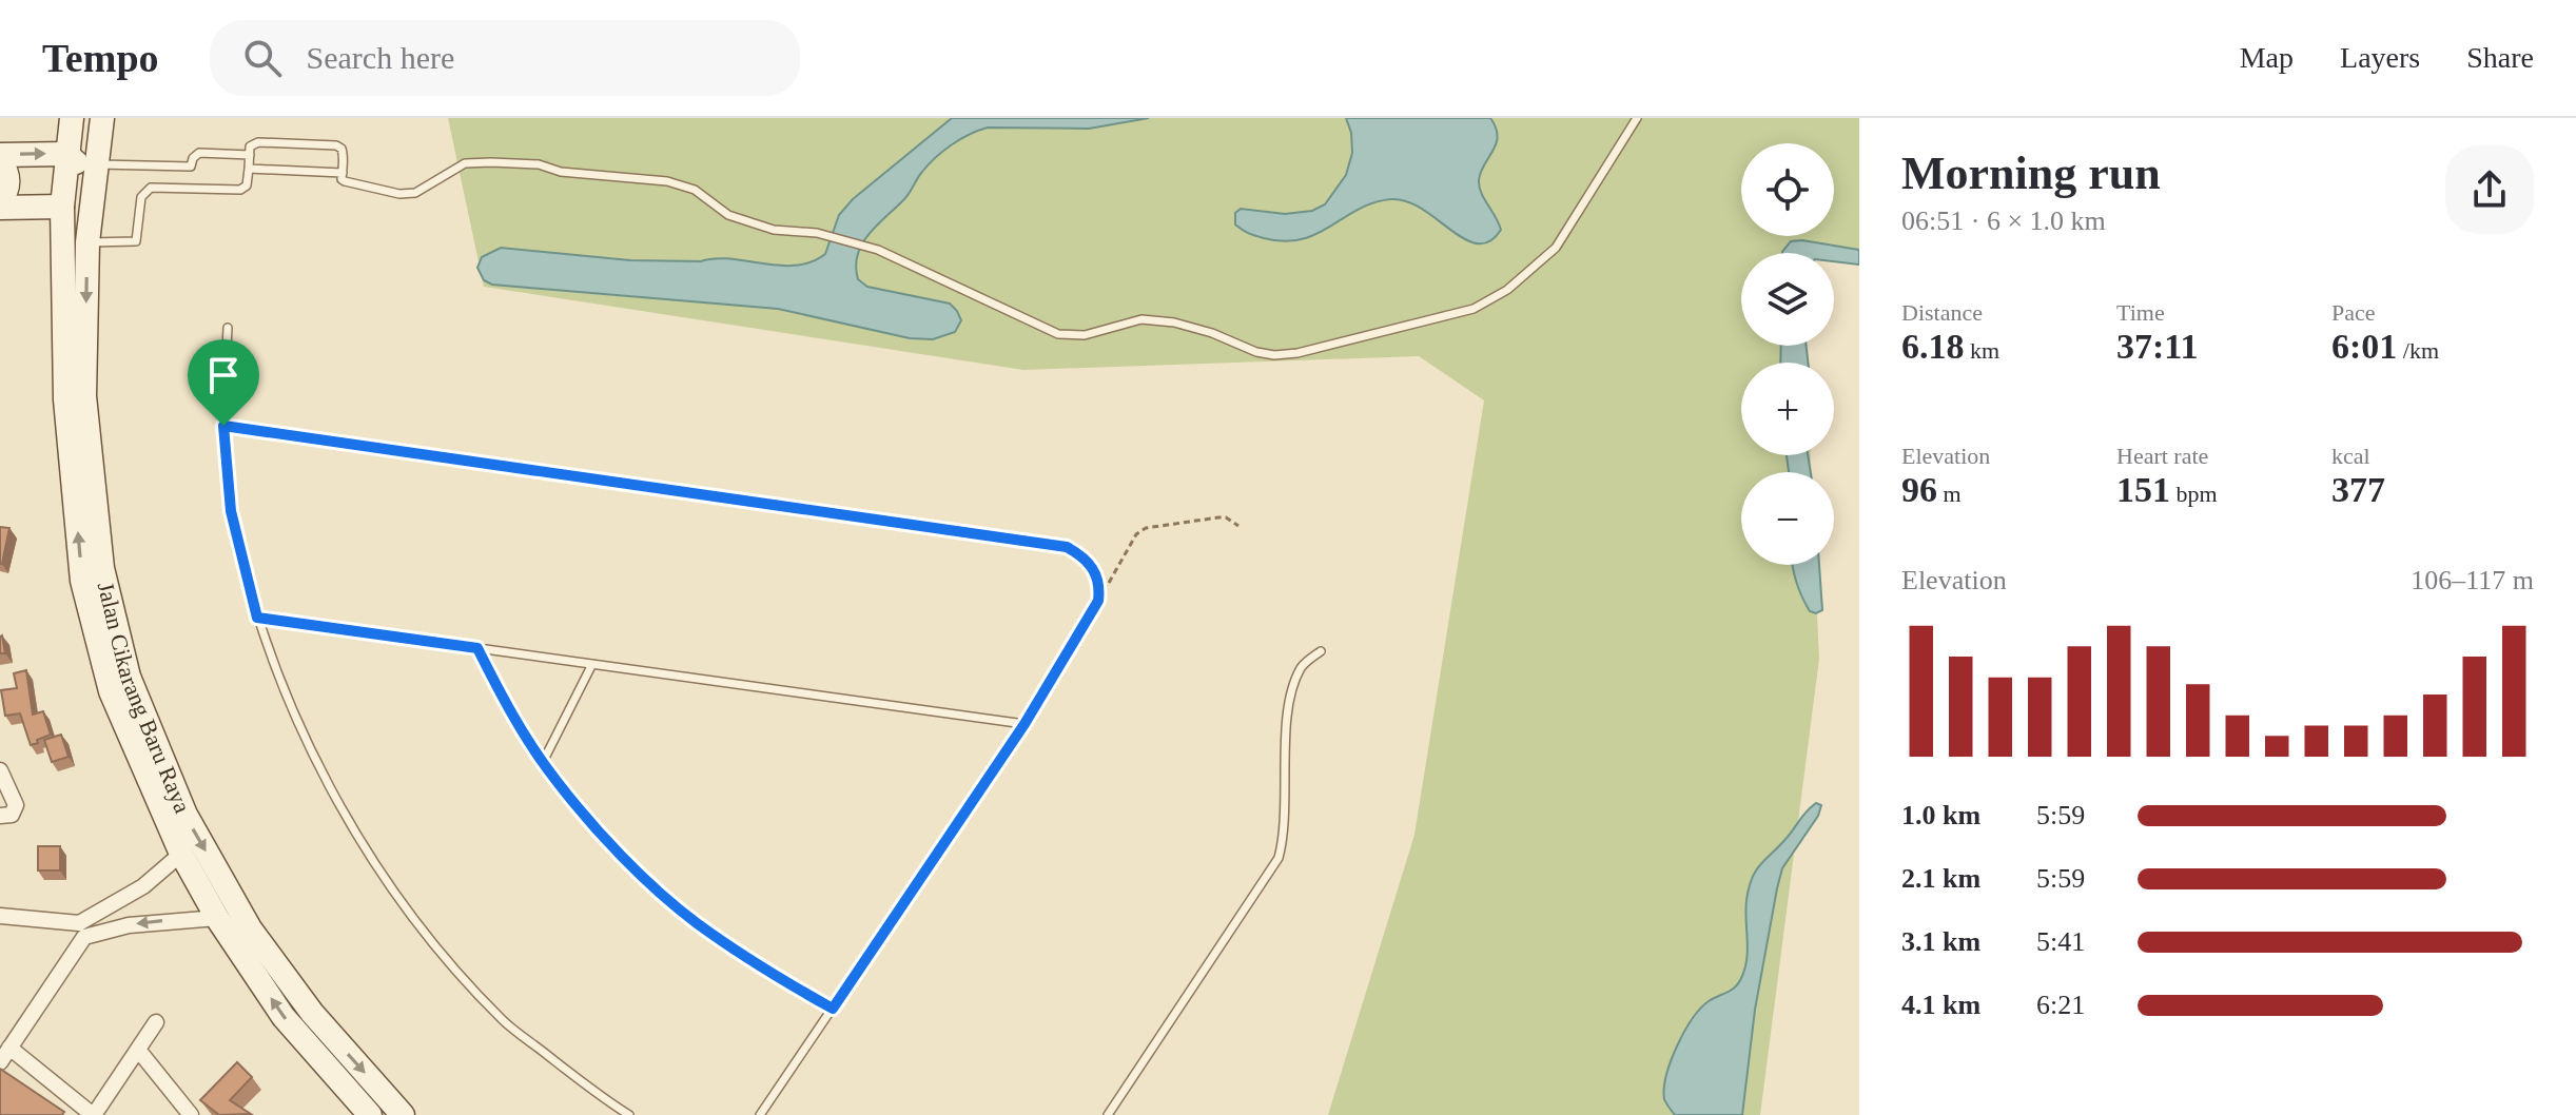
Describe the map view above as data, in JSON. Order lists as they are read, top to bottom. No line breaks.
{"streets":{"main road":["Jalan Cikarang Baru Raya"]},"page":{"header":"Tempo","search":"Search here","nav":["Map","Layers","Share"],"heading":["Morning run","06:51 · 6 × 1.0 km"],"map_buttons":["+","−"],"stats":[["Distance","6.18 km"],["Time","37:11"],["Pace","6:01 /km"],["Elevation","96 m"],["Heart rate","151 bpm"],["kcal","377"]],"chart":["Elevation","106–117 m"],"list":[{"name":"1.0 km","note":"5:59"},{"name":"2.1 km","note":"5:59"},{"name":"3.1 km","note":"5:41"},{"name":"4.1 km","note":"6:21"}]}}
